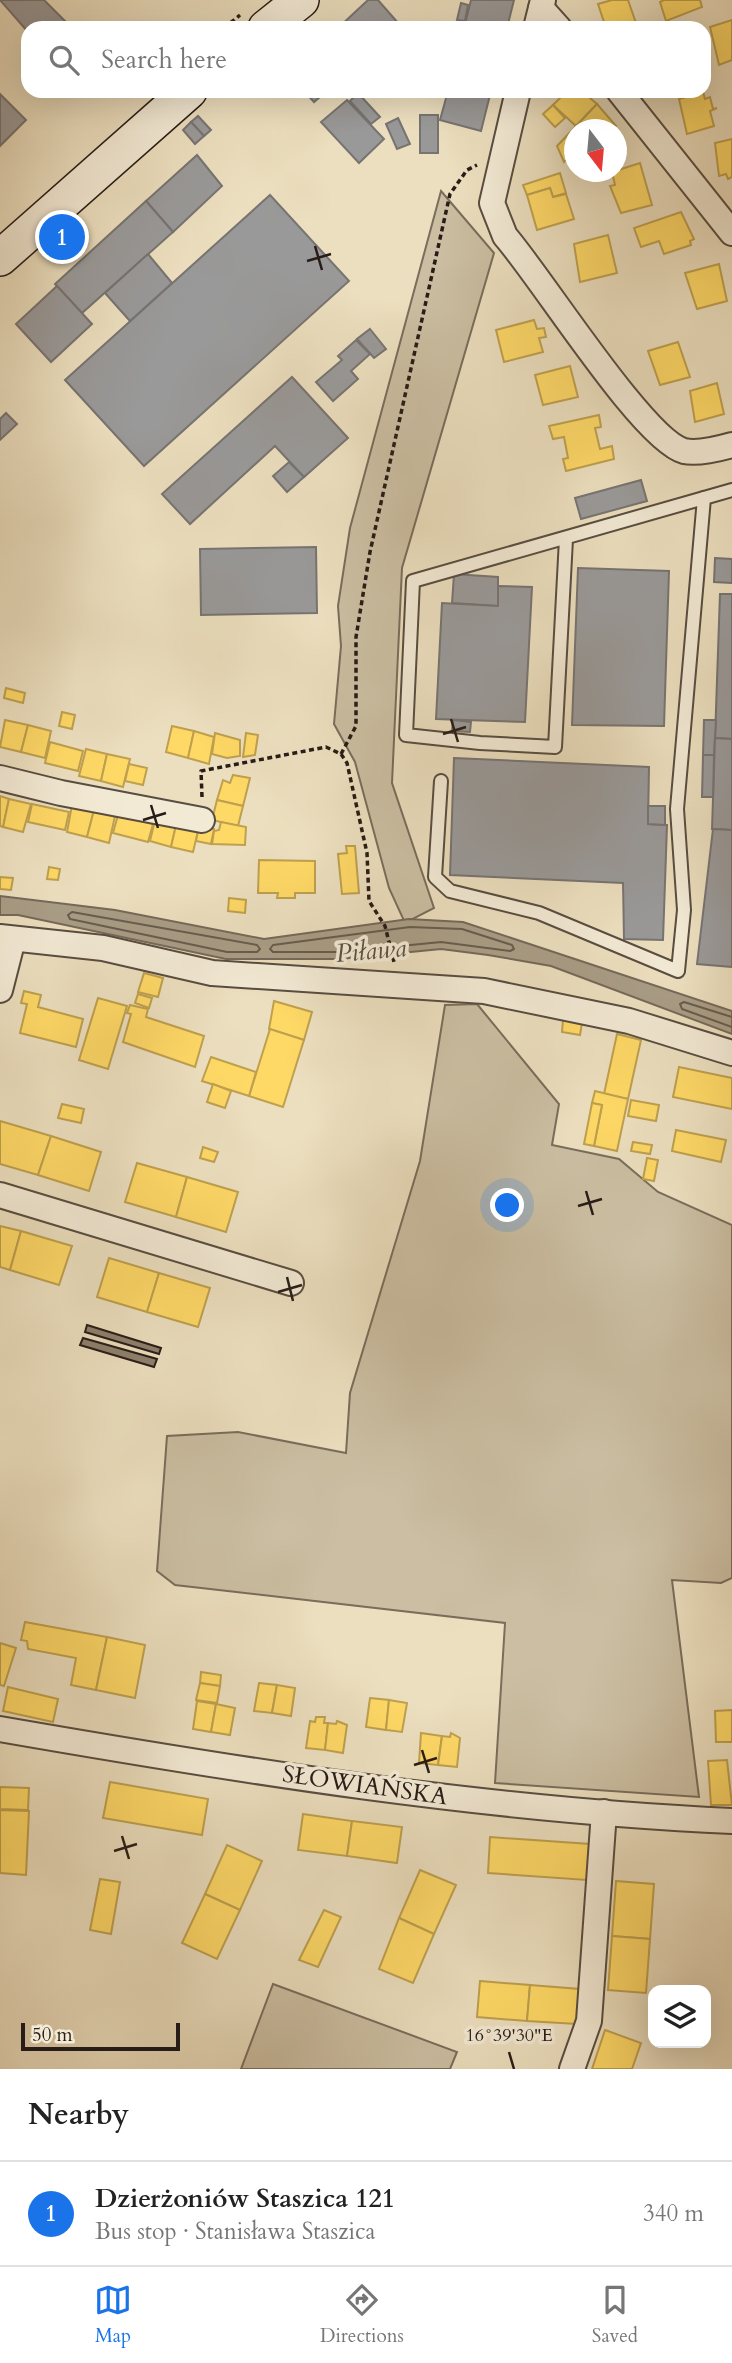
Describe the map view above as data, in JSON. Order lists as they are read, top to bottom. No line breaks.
{"streets":{"street":["SŁOWIAŃSKA"]},"water":["Piława"],"scale_bar":"50 m","north":"bottom","page":{"search":"Search here","pins":"1","scale":"50 m","heading":"Nearby","list":[{"mark":"1","name":"Dzierżoniów Staszica 121","note":"Bus stop · Stanisława Staszica","value":"340 m"}],"nav":["Map","Directions","Saved"]},"coordinates":["16°39'30\"E"]}
